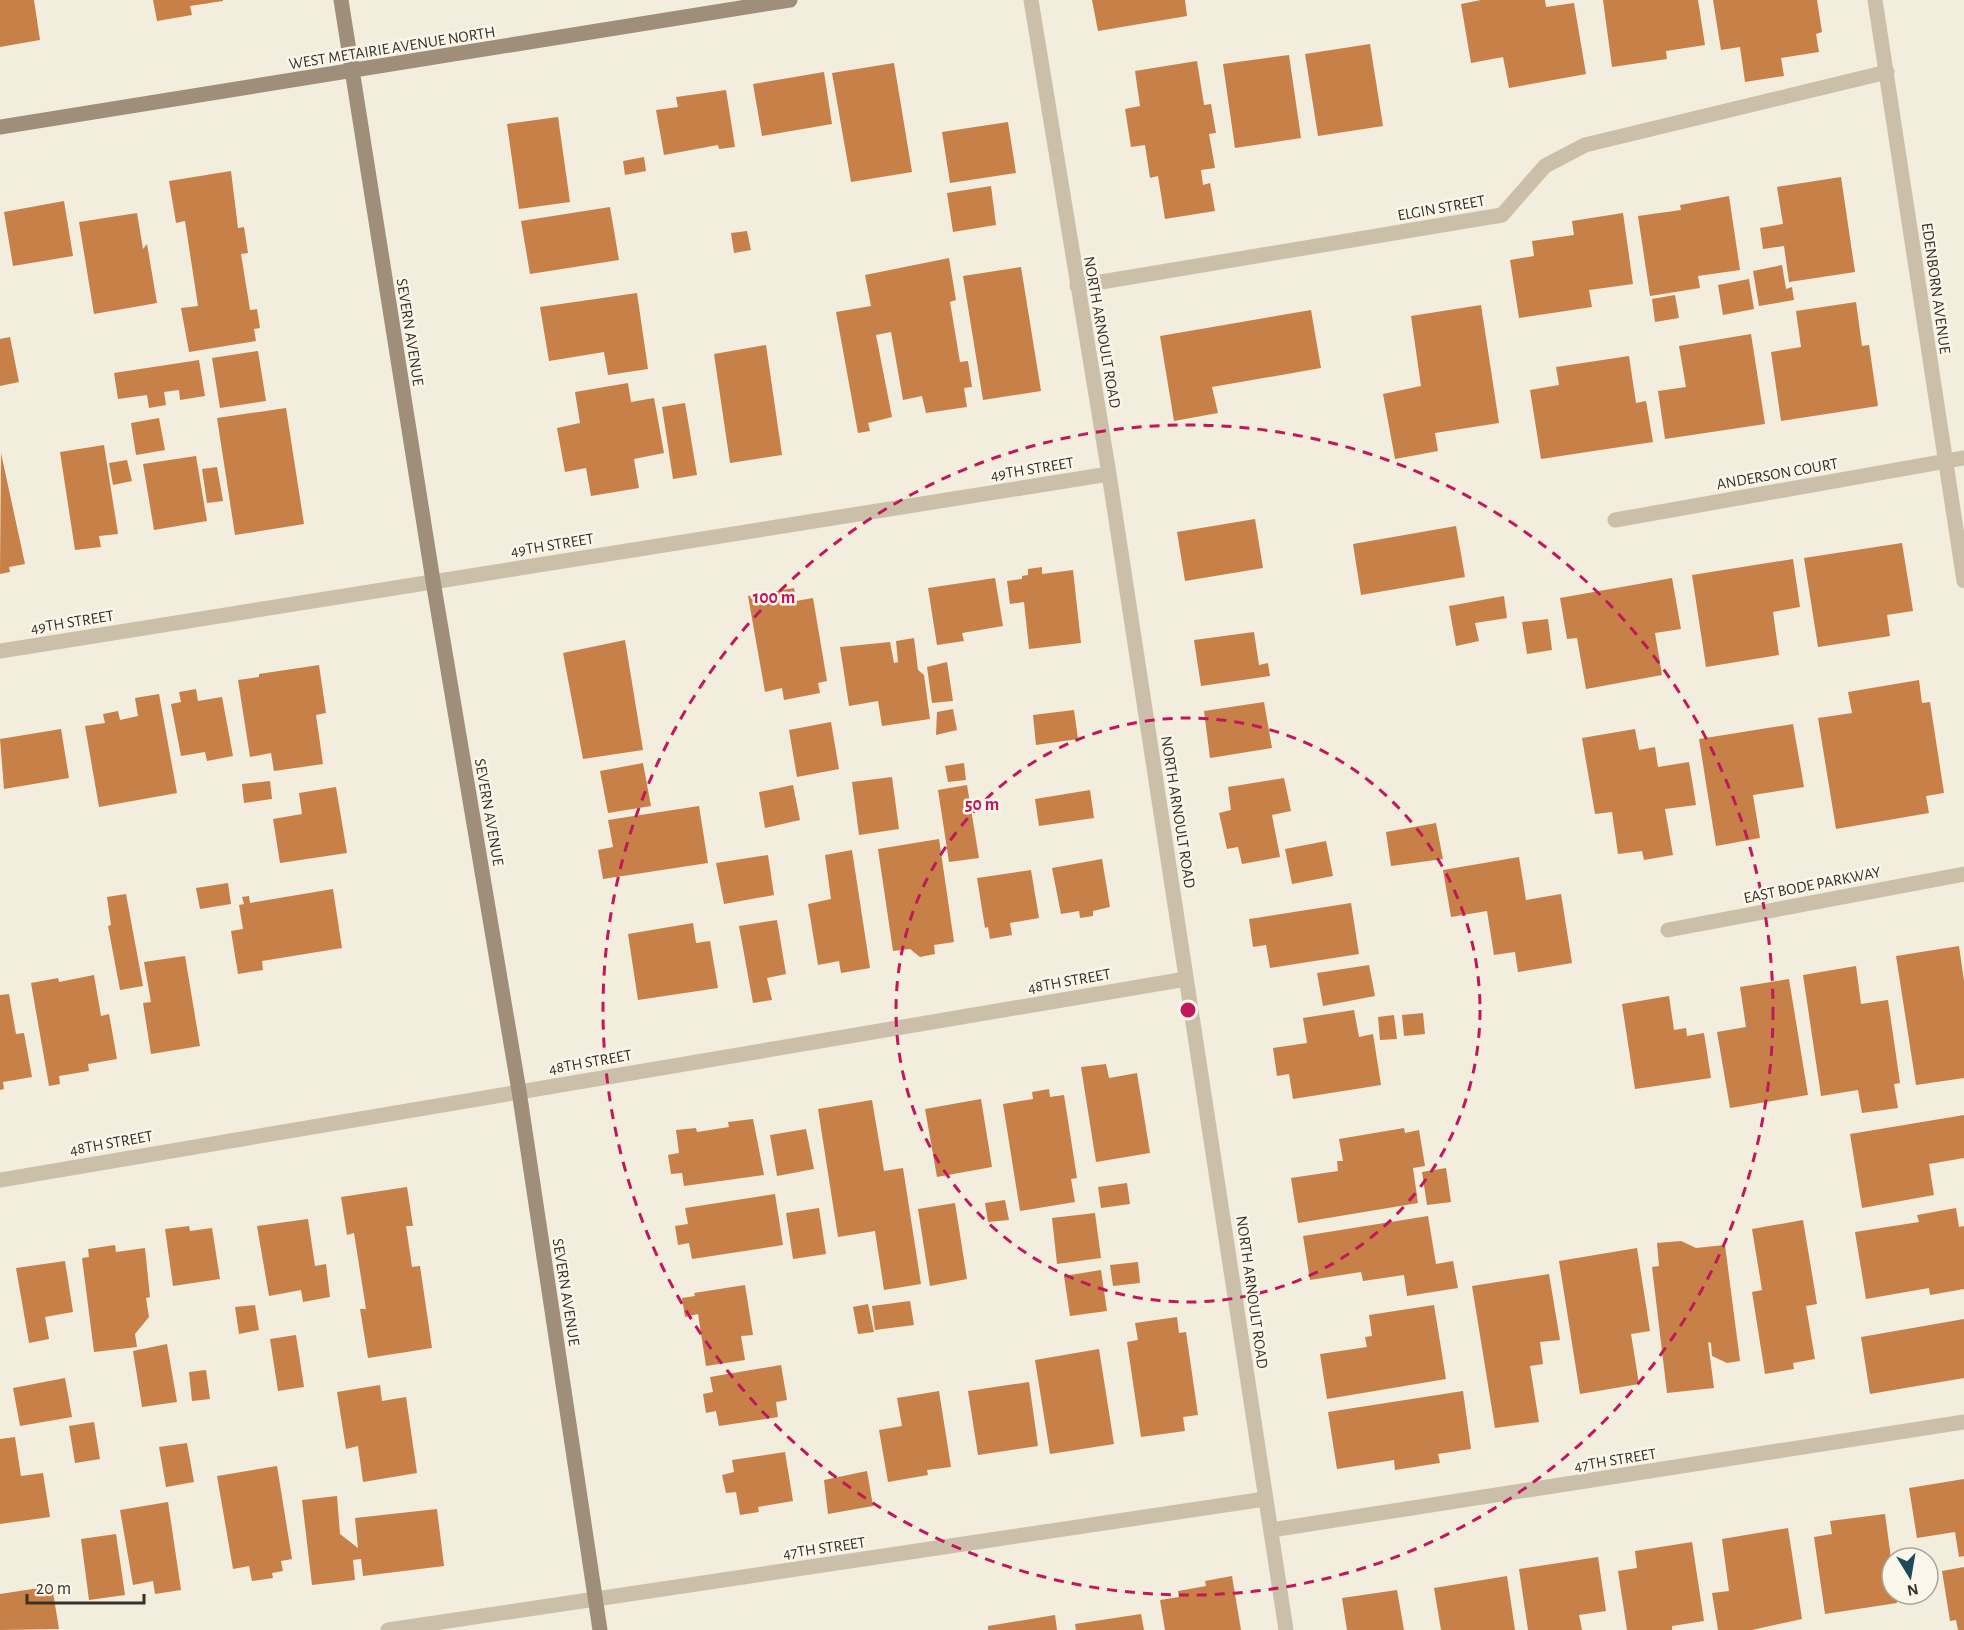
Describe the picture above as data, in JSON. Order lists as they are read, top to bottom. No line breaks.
{"streets":{"street":["WEST METAIRIE AVENUE NORTH","ELGIN STREET","EDENBORN AVENUE","SEVERN AVENUE","NORTH ARNOULT ROAD","49TH STREET","ANDERSON COURT","EAST BODE PARKWAY","48TH STREET","47TH STREET"]},"crossings":[["WEST METAIRIE AVENUE NORTH","SEVERN AVENUE"],["ELGIN STREET","EDENBORN AVENUE"],["ELGIN STREET","NORTH ARNOULT ROAD"],["EDENBORN AVENUE","ANDERSON COURT"],["SEVERN AVENUE","49TH STREET"],["SEVERN AVENUE","48TH STREET"],["SEVERN AVENUE","47TH STREET"],["NORTH ARNOULT ROAD","49TH STREET"],["NORTH ARNOULT ROAD","48TH STREET"],["NORTH ARNOULT ROAD","47TH STREET"]],"scale_bar":"20 m","north":"bottom","rings":["100 m","50 m"]}
